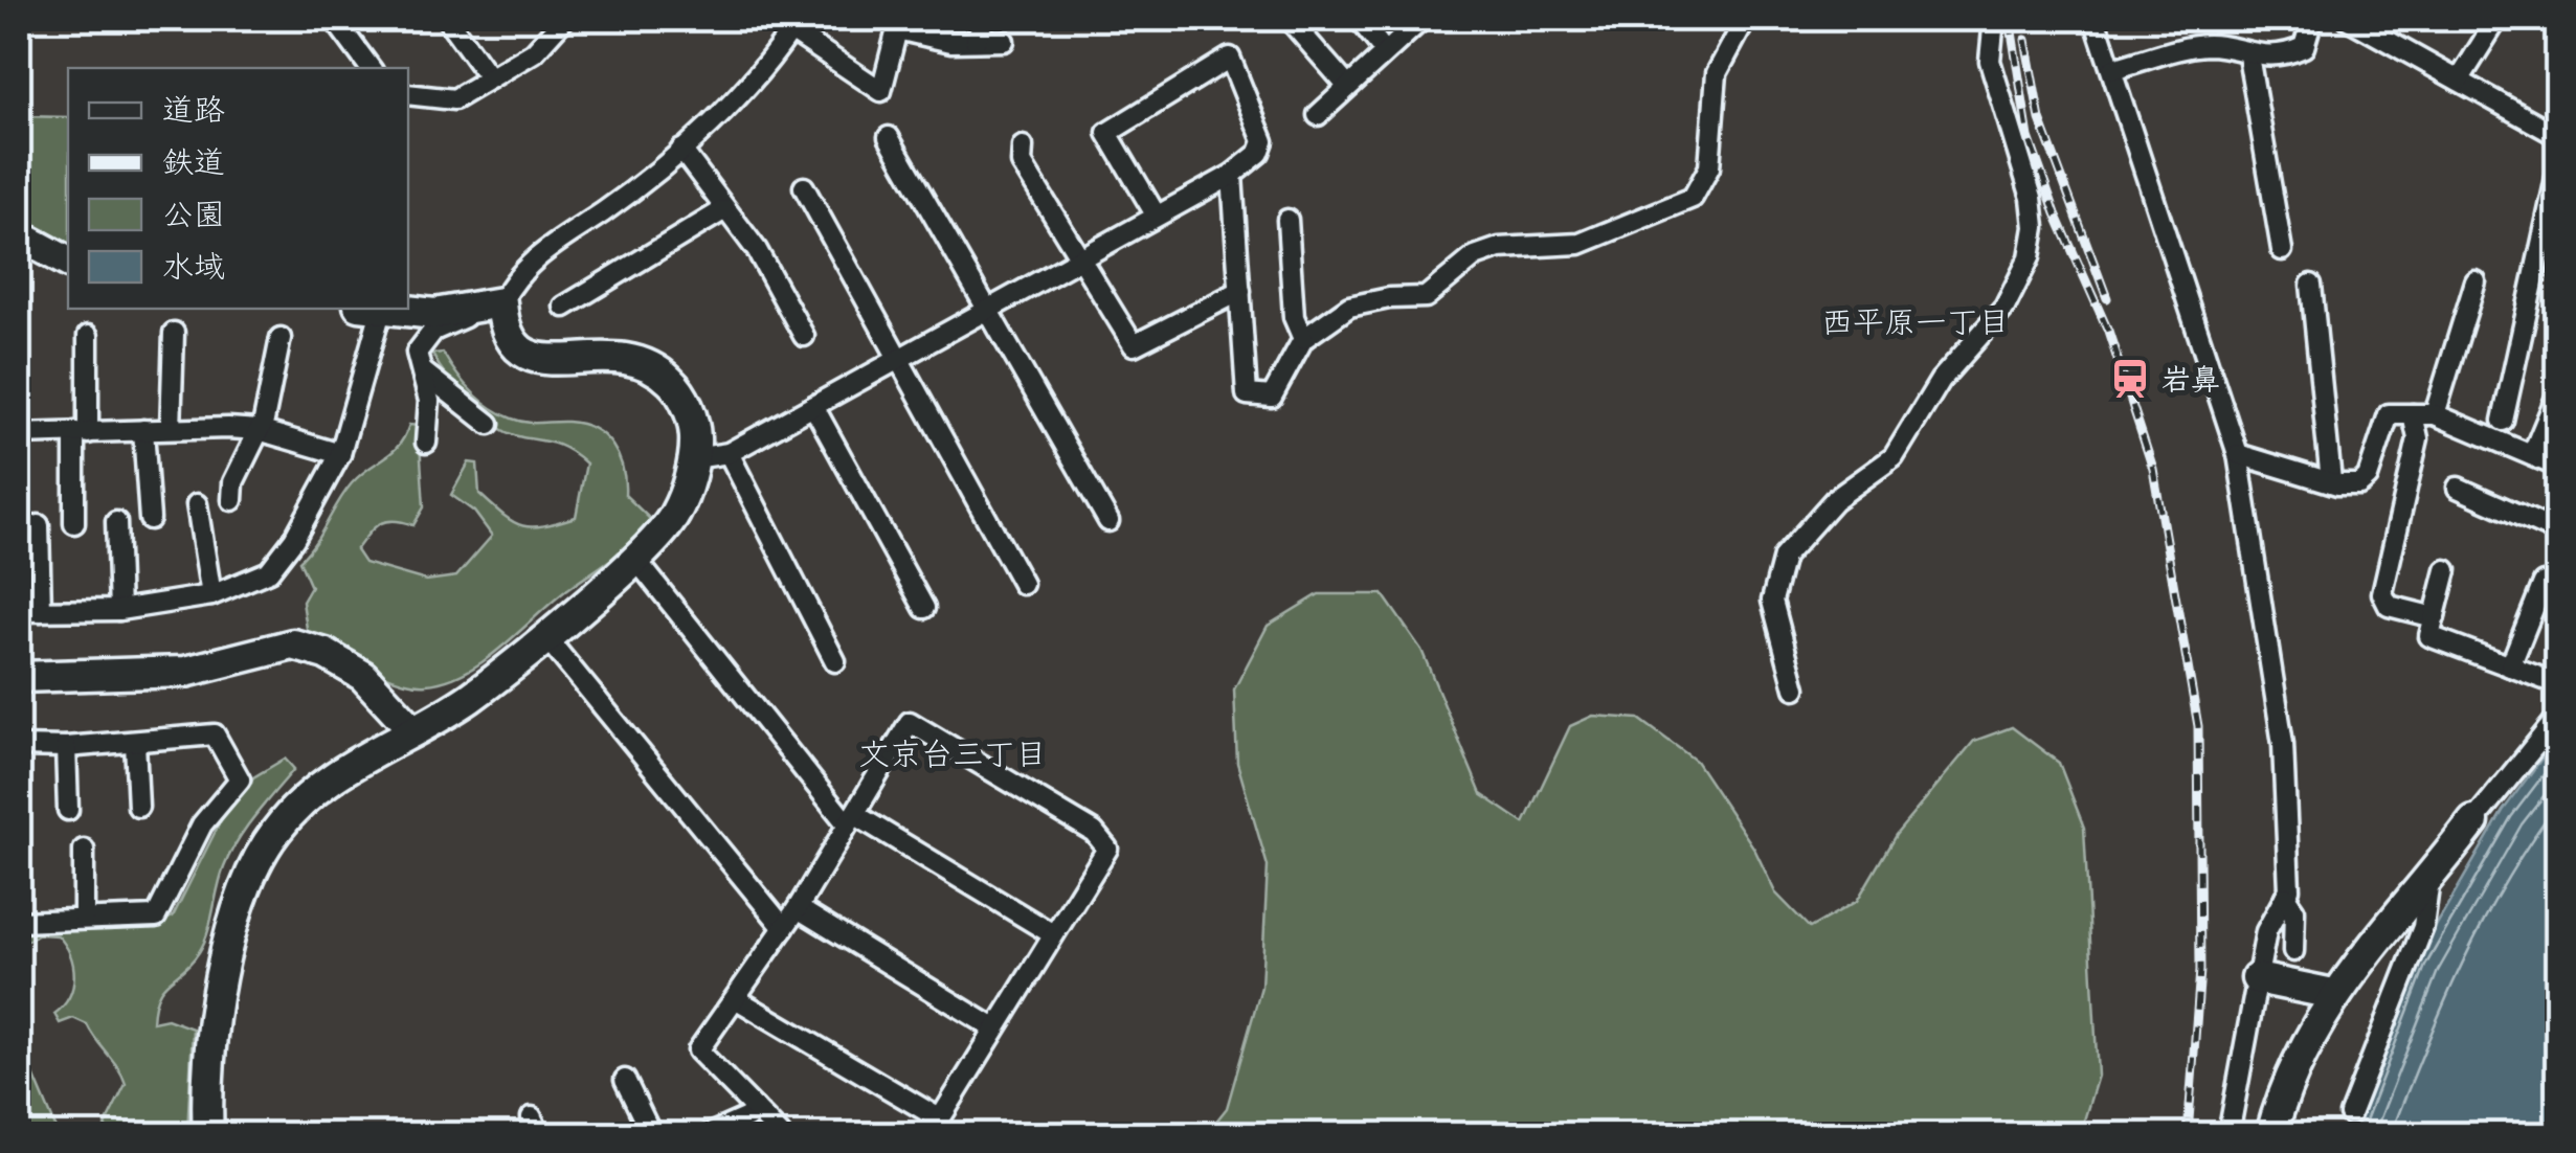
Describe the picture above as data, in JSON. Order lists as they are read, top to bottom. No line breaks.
{"districts":["西平原一丁目","文京台三丁目"],"places":{"station":["岩鼻"]},"legend":["道路","鉄道","公園","水域"]}
